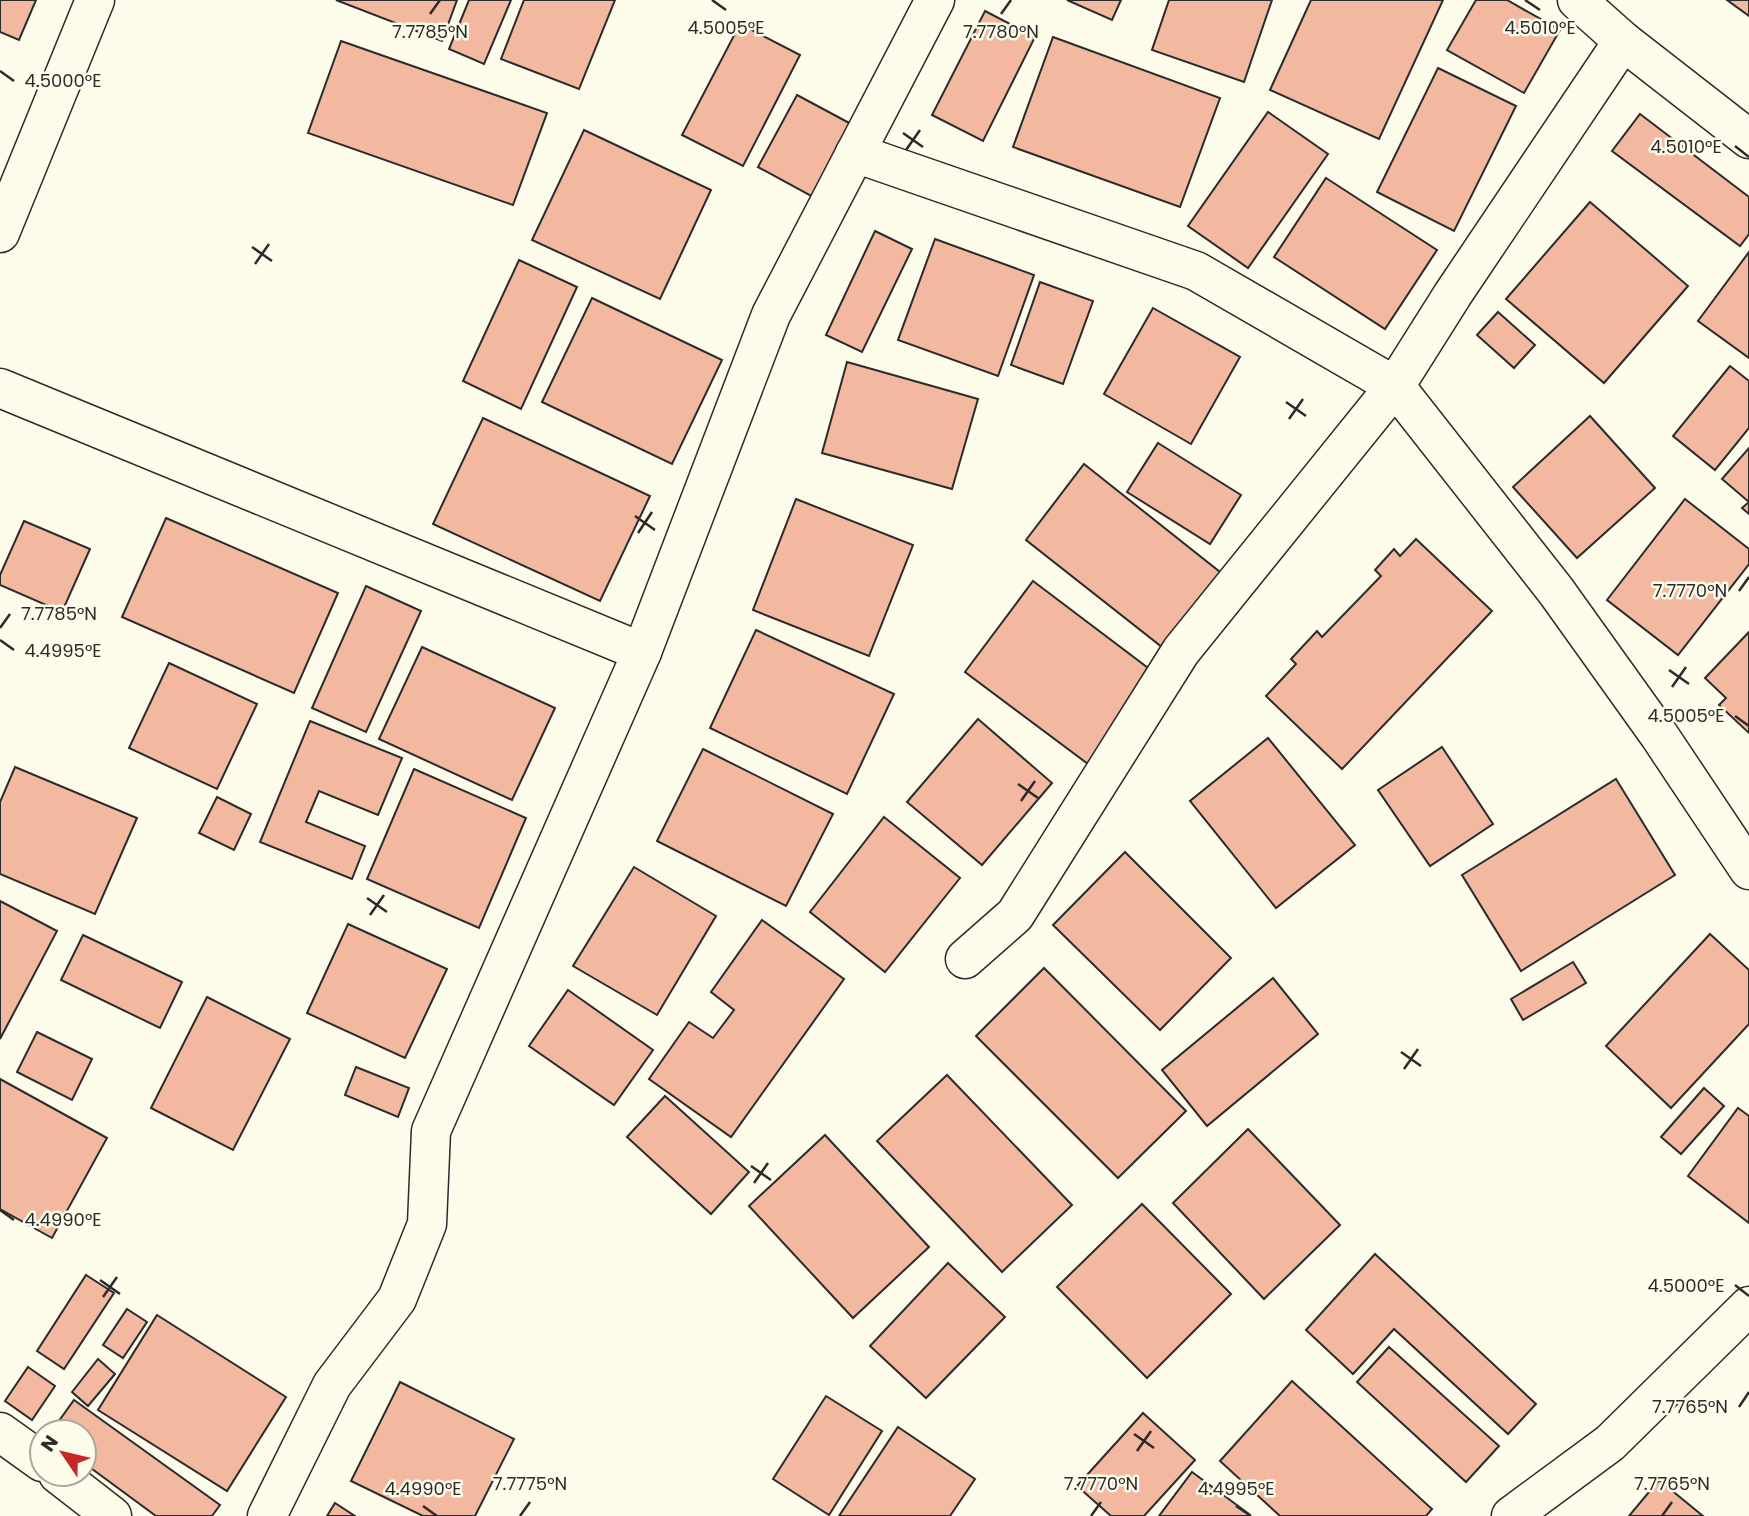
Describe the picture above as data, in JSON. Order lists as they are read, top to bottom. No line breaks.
{"north":"top left","coordinates":["4.5005°E","4.5010°E","7.7785°N","7.7780°N","4.5000°E","7.7770°N","4.4995°E","4.4990°E","7.7765°N","7.7775°N"]}
